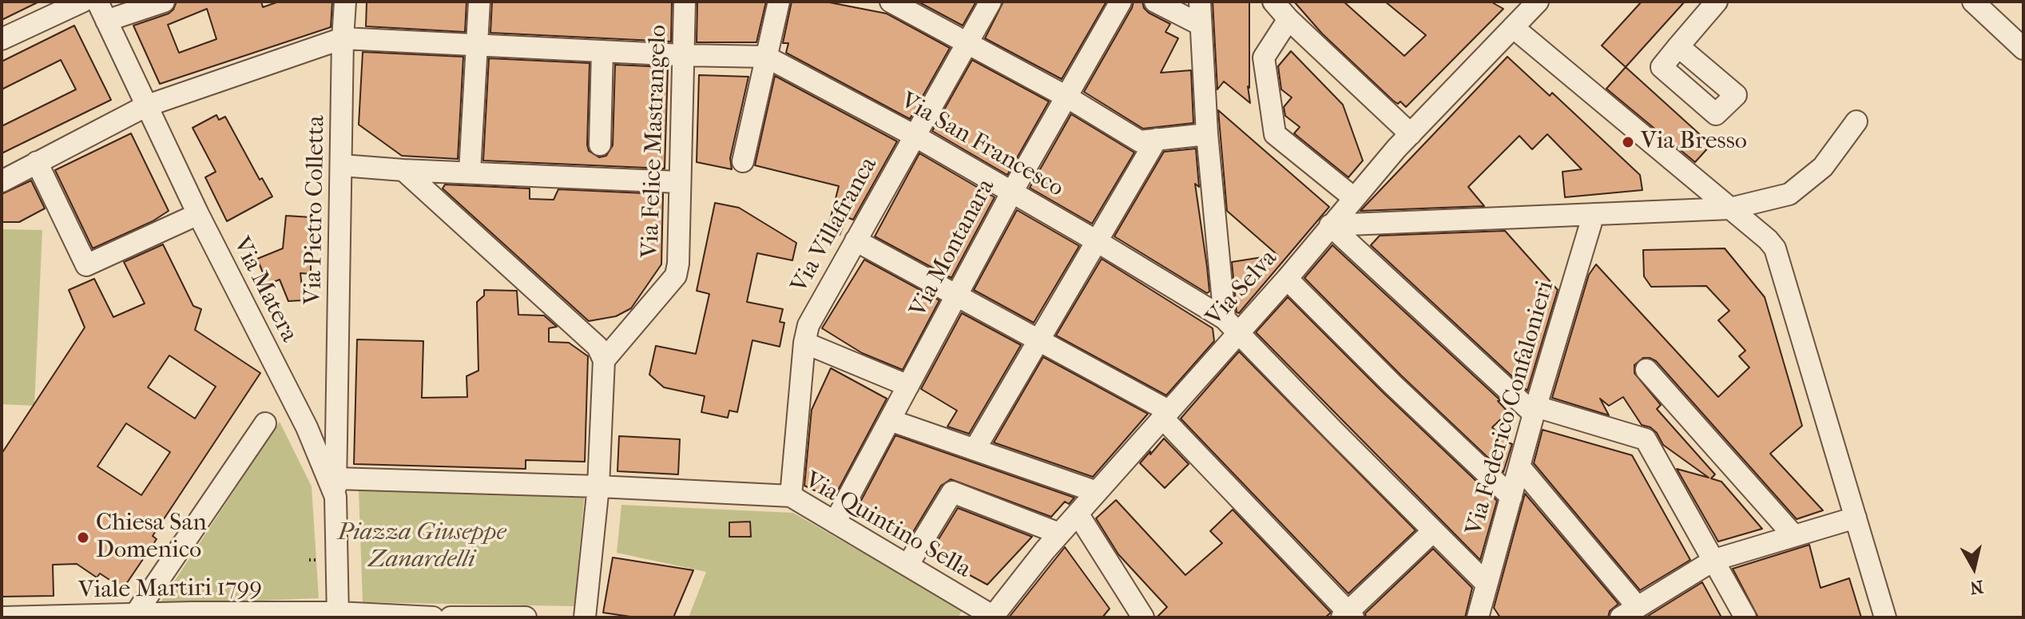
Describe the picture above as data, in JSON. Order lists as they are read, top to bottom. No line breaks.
{"streets":{"street":["Via Felice Mastrangelo","Via San Francesco","Via Pietro Colletta","Via Villafranca","Via Montanara","Via Selva","Via Matera","Via Federico Confalonieri","Via Quintino Sella","Viale Martiri 1799"]},"crossings":[["Via Felice Mastrangelo","Via San Francesco"],["Via San Francesco","Via Pietro Colletta"],["Via San Francesco","Via Villafranca"],["Via San Francesco","Via Montanara"],["Via San Francesco","Via Selva"],["Via San Francesco","Via Federico Confalonieri"],["Via Pietro Colletta","Via Matera"],["Via Villafranca","Via Quintino Sella"],["Via Montanara","Via Quintino Sella"],["Via Selva","Via Quintino Sella"],["Via Matera","Viale Martiri 1799"]],"parks":["Piazza Giuseppe Zanardelli"],"places":["Via Bresso","Chiesa San Domenico"],"north":"bottom"}
